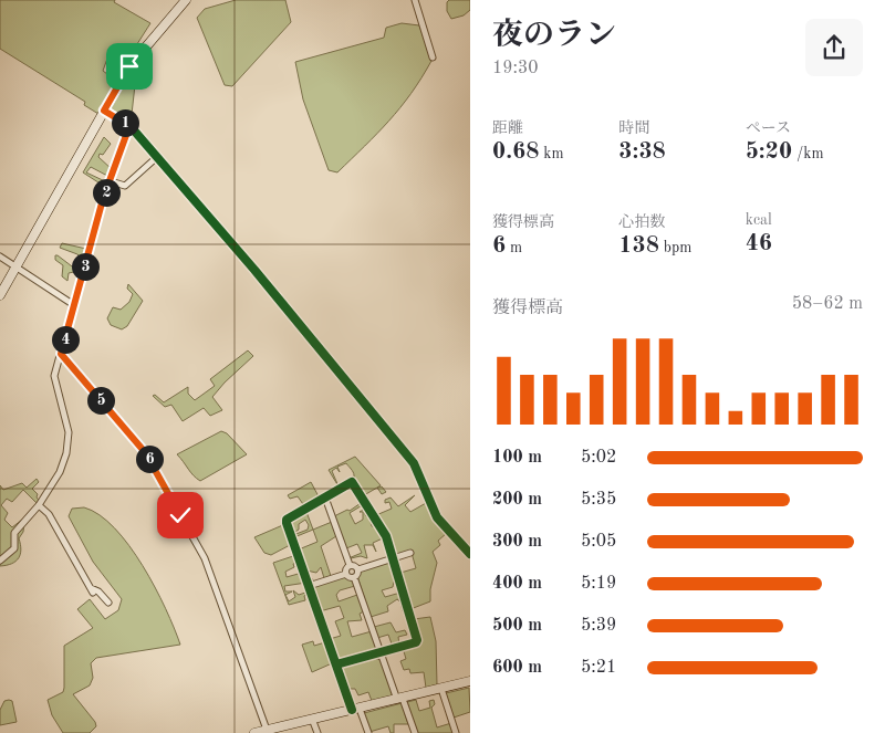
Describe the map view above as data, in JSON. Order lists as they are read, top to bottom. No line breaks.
{"page":{"heading":["夜のラン","19:30"],"stats":[["距離","0.68 km"],["時間","3:38"],["ペース","5:20 /km"],["獲得標高","6 m"],["心拍数","138 bpm"],["kcal","46"]],"pins":["1","2","3","4","5","6"],"chart":["獲得標高","58–62 m"],"list":[{"name":"100 m","note":"5:02"},{"name":"200 m","note":"5:35"},{"name":"300 m","note":"5:05"},{"name":"400 m","note":"5:19"},{"name":"500 m","note":"5:39"},{"name":"600 m","note":"5:21"}]}}
